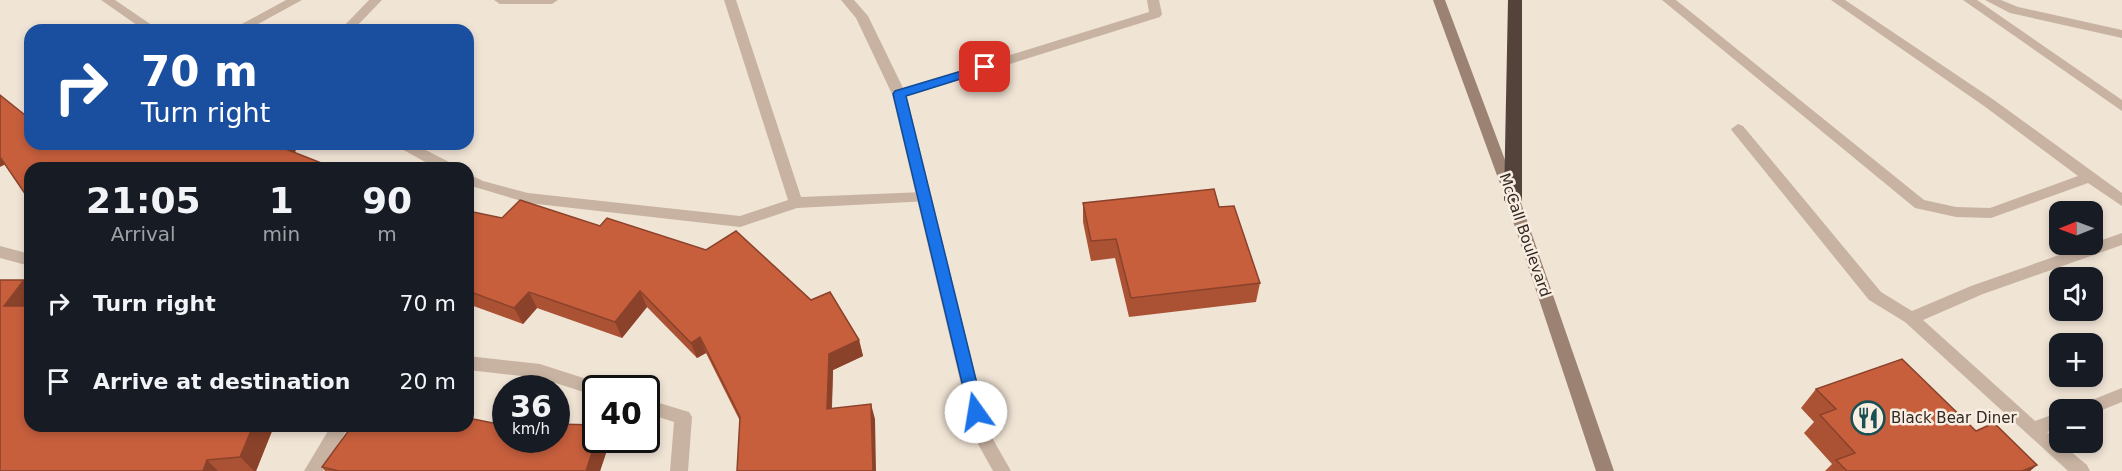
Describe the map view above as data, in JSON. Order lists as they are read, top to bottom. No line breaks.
{"streets":{"main road":["McCall Boulevard"]},"places":{"restaurant":["Black Bear Diner"]},"north":"left","page":{"turn":["70 m","Turn right"],"eta":["21:05","Arrival","1","min","90","m"],"map_buttons":["+","−"],"list":[{"name":"Turn right","value":"70 m"},{"name":"Arrive at destination","value":"20 m"}],"speed":"36 km/h","limit":"40"}}
